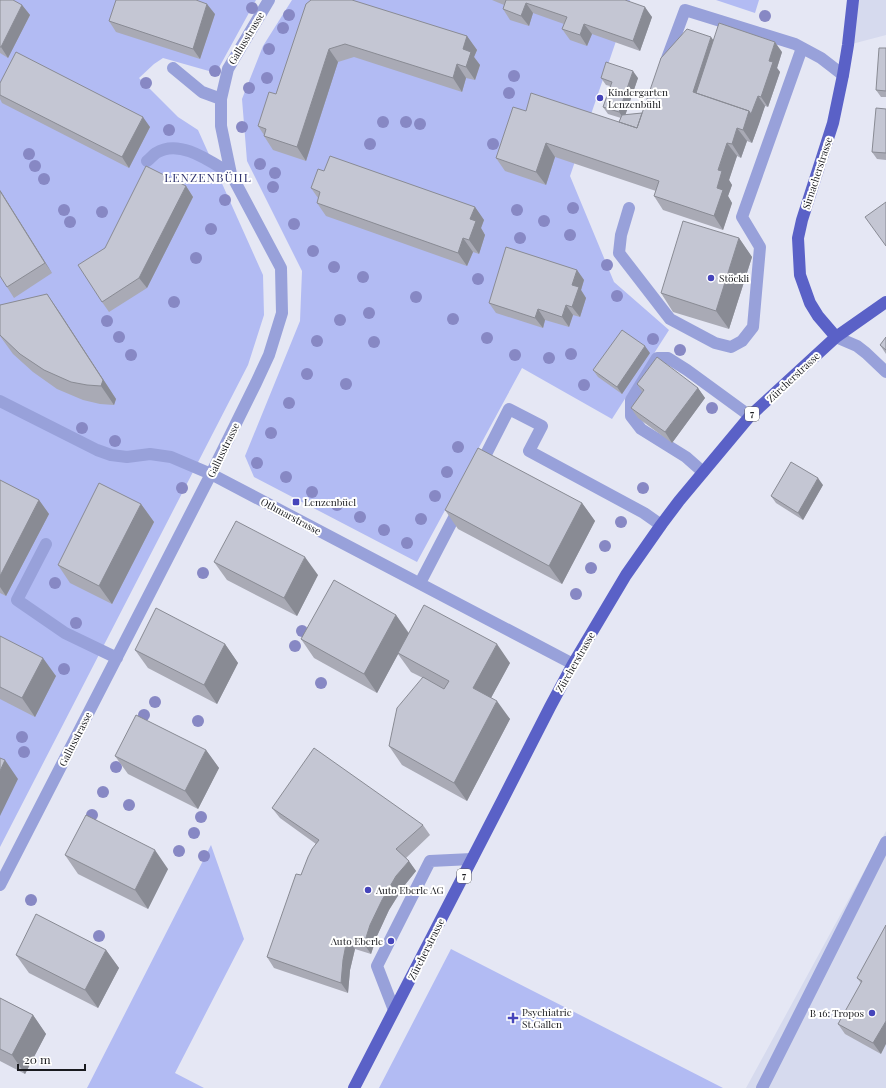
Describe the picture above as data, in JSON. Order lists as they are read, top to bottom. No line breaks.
{"streets":{"main road":["Sirnacherstrasse","Zürcherstrasse","7"],"street":["Gallusstrasse","Othmarstrasse"]},"crossings":[["Gallusstrasse","Othmarstrasse"],["Sirnacherstrasse","Zürcherstrasse"],["Zürcherstrasse","Othmarstrasse"]],"districts":["LENZENBÜHL"],"places":{"other":["Kindergarten Lenzenbühl","Stöckli","Auto Eberle AG","Auto Eberle","B 16: Tropos"],"transit":["Lenzenbüel"],"health":["Psychiatrie St.Gallen"]},"scale_bar":"20 m"}
